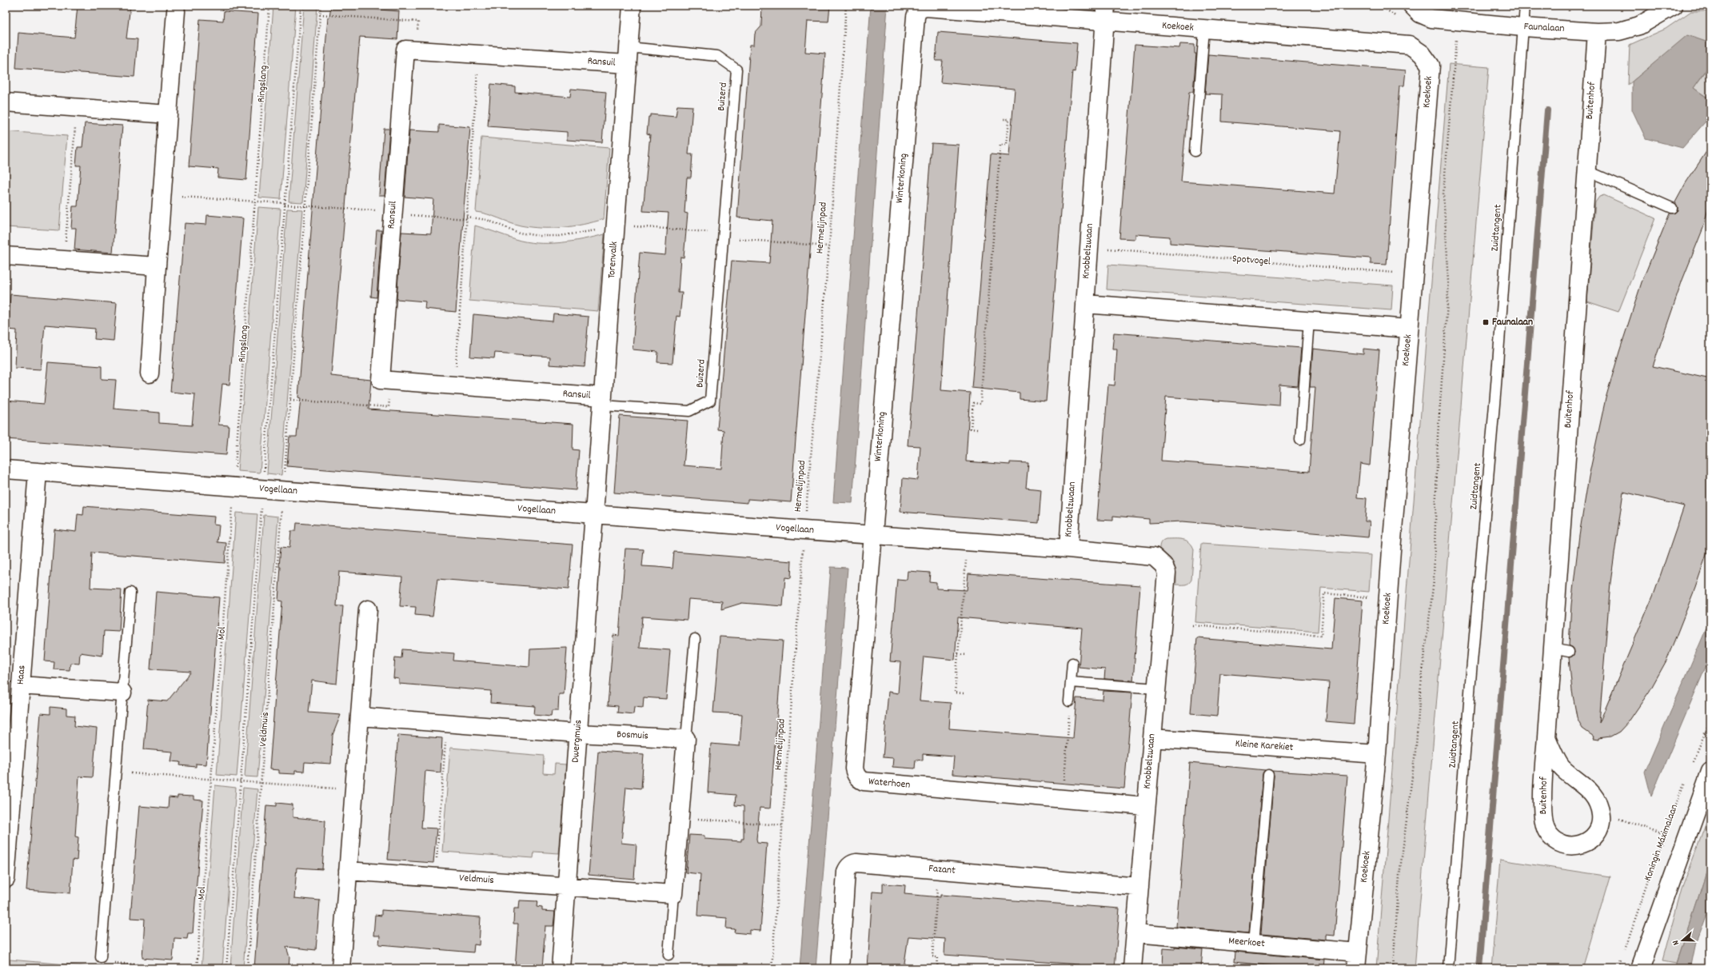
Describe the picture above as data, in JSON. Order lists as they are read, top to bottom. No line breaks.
{"streets":{"street":["Koekoek","Faunalaan","Ransuil","Buitenhof","Winterkoning","Knobbelzwaan","Torenvalk","Vogellaan","Haas","Veldmuis","Bosmuis","Dwergmuis","Kleine Karekiet","Waterhoen","Koningin Máximalaan","Fazant","Meerkoet"],"lane":["Buizerd","Zuidtangent"],"path":["Ringslang","Hermelijnpad","Spotvogel","Mol"]},"crossings":[["Koekoek","Winterkoning"],["Koekoek","Knobbelzwaan"],["Koekoek","Spotvogel"],["Koekoek","Kleine Karekiet"],["Koekoek","Meerkoet"],["Faunalaan","Buitenhof"],["Faunalaan","Zuidtangent"],["Ransuil","Buizerd"],["Ransuil","Torenvalk"],["Ringslang","Vogellaan"],["Ringslang","Mol"],["Buizerd","Torenvalk"],["Winterkoning","Knobbelzwaan"],["Winterkoning","Vogellaan"],["Winterkoning","Waterhoen"],["Hermelijnpad","Vogellaan"],["Knobbelzwaan","Spotvogel"],["Knobbelzwaan","Vogellaan"],["Knobbelzwaan","Kleine Karekiet"],["Knobbelzwaan","Waterhoen"],["Knobbelzwaan","Fazant"],["Knobbelzwaan","Meerkoet"],["Torenvalk","Vogellaan"],["Torenvalk","Dwergmuis"],["Vogellaan","Mol"],["Vogellaan","Haas"],["Vogellaan","Veldmuis"],["Vogellaan","Dwergmuis"],["Vogellaan","Waterhoen"],["Veldmuis","Dwergmuis"],["Bosmuis","Dwergmuis"]],"places":{"transit":["Faunalaan"]},"north":"left"}
